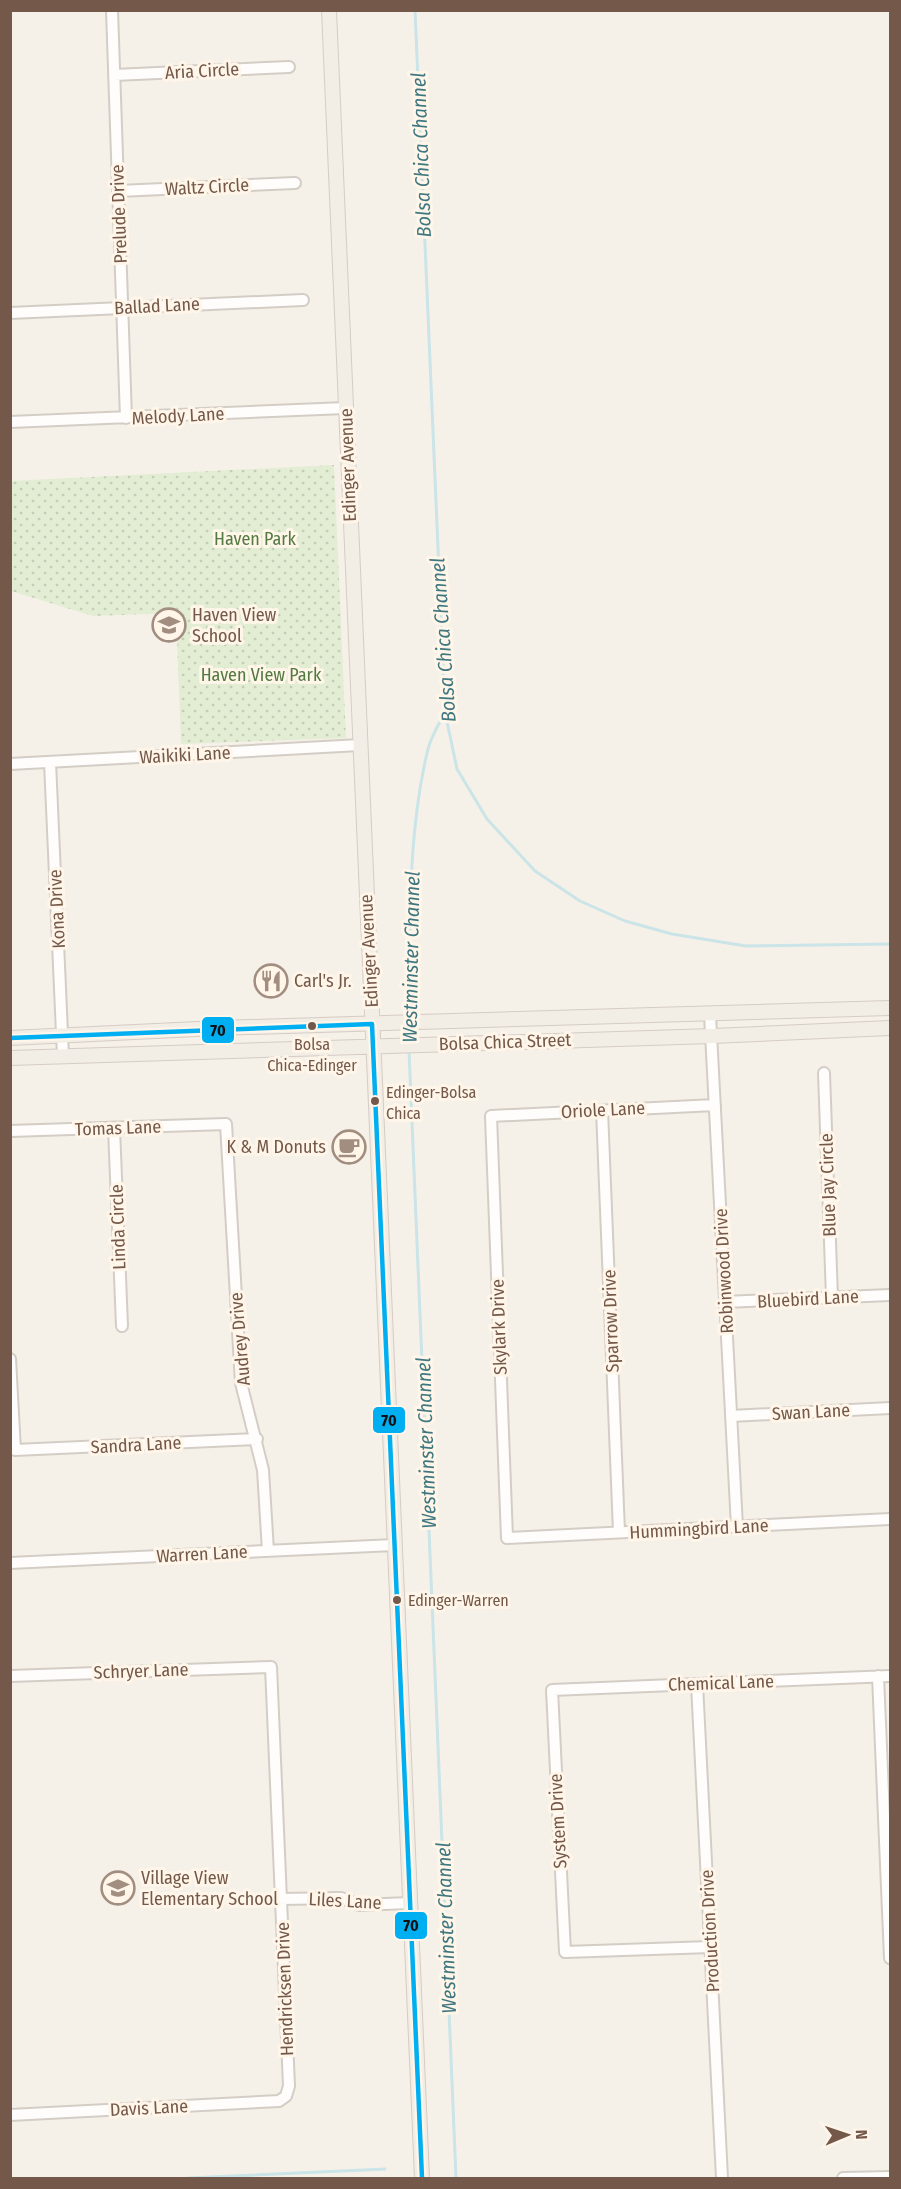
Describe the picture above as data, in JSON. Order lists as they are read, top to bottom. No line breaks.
{"streets":{"main road":["Edinger Avenue","Bolsa Chica Street"],"street":["Aria Circle","Waltz Circle","Prelude Drive","Ballad Lane","Melody Lane","Waikiki Lane","Kona Drive","Oriole Lane","Tomas Lane","Blue Jay Circle","Linda Circle","Robinwood Drive","Bluebird Lane","Sparrow Drive","Skylark Drive","Audrey Drive","Swan Lane","Sandra Lane","Hummingbird Lane","Warren Lane","Schryer Lane","Chemical Lane","System Drive","Liles Lane","Production Drive","Hendricksen Drive","Davis Lane"]},"crossings":[["Aria Circle","Prelude Drive"],["Waltz Circle","Prelude Drive"],["Prelude Drive","Ballad Lane"],["Prelude Drive","Melody Lane"],["Melody Lane","Edinger Avenue"],["Edinger Avenue","Waikiki Lane"],["Edinger Avenue","Bolsa Chica Street"],["Edinger Avenue","Warren Lane"],["Edinger Avenue","Liles Lane"],["Waikiki Lane","Kona Drive"],["Kona Drive","Bolsa Chica Street"],["Bolsa Chica Street","Robinwood Drive"],["Oriole Lane","Robinwood Drive"],["Oriole Lane","Sparrow Drive"],["Oriole Lane","Skylark Drive"],["Tomas Lane","Linda Circle"],["Tomas Lane","Audrey Drive"],["Blue Jay Circle","Bluebird Lane"],["Robinwood Drive","Bluebird Lane"],["Robinwood Drive","Swan Lane"],["Robinwood Drive","Hummingbird Lane"],["Sparrow Drive","Hummingbird Lane"],["Skylark Drive","Hummingbird Lane"],["Audrey Drive","Sandra Lane"],["Audrey Drive","Warren Lane"],["Schryer Lane","Hendricksen Drive"],["Chemical Lane","System Drive"],["Chemical Lane","Production Drive"],["System Drive","Production Drive"],["Liles Lane","Hendricksen Drive"],["Hendricksen Drive","Davis Lane"]],"water":["Bolsa Chica Channel","Westminster Channel"],"parks":["Haven Park","Haven View Park"],"places":{"school or university":["Haven View School","Village View Elementary School"],"restaurant":["Carl's Jr."],"other":["Bolsa Chica-Edinger","Edinger-Bolsa Chica","Edinger-Warren"],"cafe":["K & M Donuts"]},"lines":["transit line 70"],"north":"right"}
